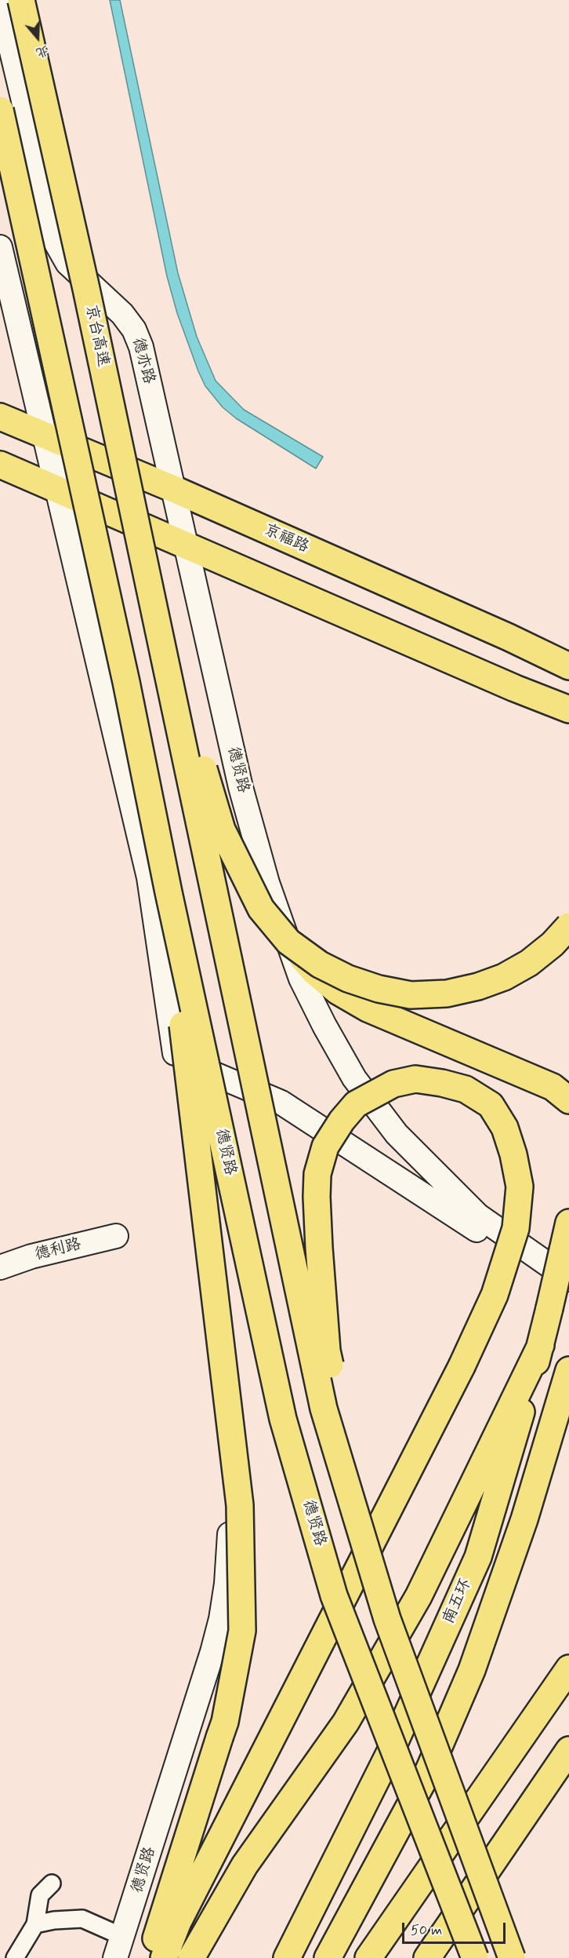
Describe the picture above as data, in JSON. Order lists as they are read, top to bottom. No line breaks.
{"streets":{"highway":["京台高速","京福路","德贤路","南五环"],"street":["德亦路","德利路"]},"crossings":[["德亦路","京福路"],["德亦路","德贤路"],["京福路","德贤路"]],"scale_bar":"50 m","north":"bottom"}
